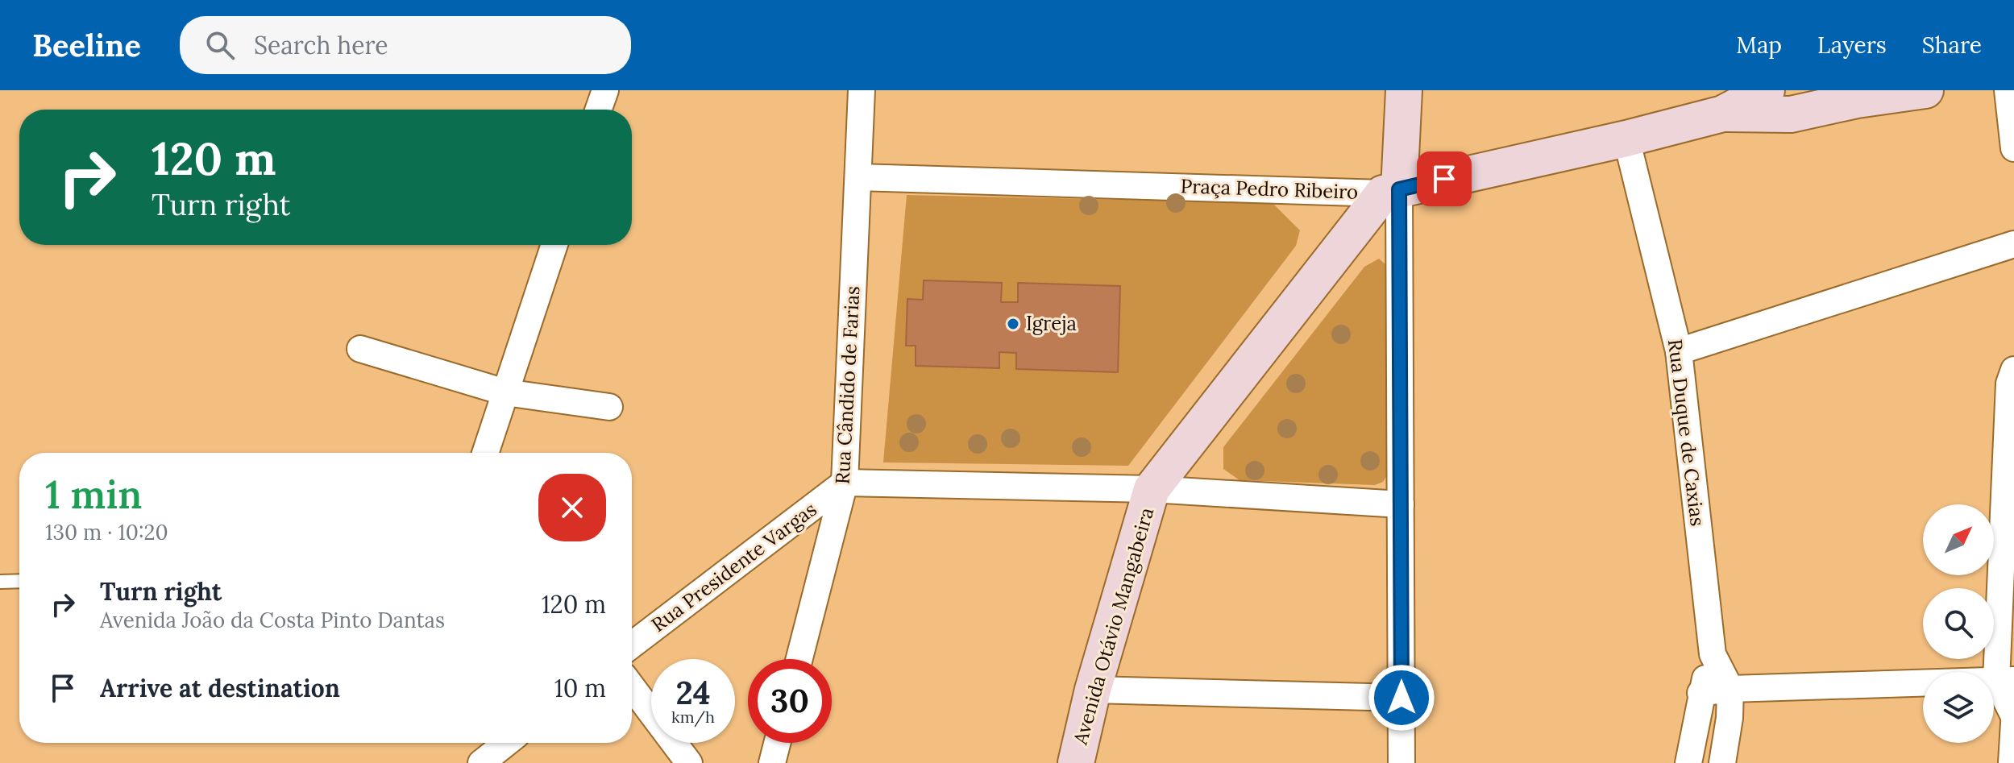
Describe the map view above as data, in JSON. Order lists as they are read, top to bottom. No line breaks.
{"streets":{"main road":["Praça Pedro Ribeiro","Avenida Otávio Mangabeira"],"street":["Rua Cândido de Farias","Rua Duque de Caxias","Rua Presidente Vargas"]},"crossings":[["Praça Pedro Ribeiro","Rua Cândido de Farias"],["Praça Pedro Ribeiro","Avenida Otávio Mangabeira"],["Rua Cândido de Farias","Rua Presidente Vargas"]],"places":["Igreja"],"north":"top right","page":{"header":"Beeline","search":"Search here","nav":["Map","Layers","Share"],"turn":["120 m","Turn right"],"heading":["1 min","130 m · 10:20"],"list":[{"name":"Turn right","note":"Avenida João da Costa Pinto Dantas","value":"120 m"},{"name":"Arrive at destination","value":"10 m"}],"speed":"24 km/h","limit":"30"}}
